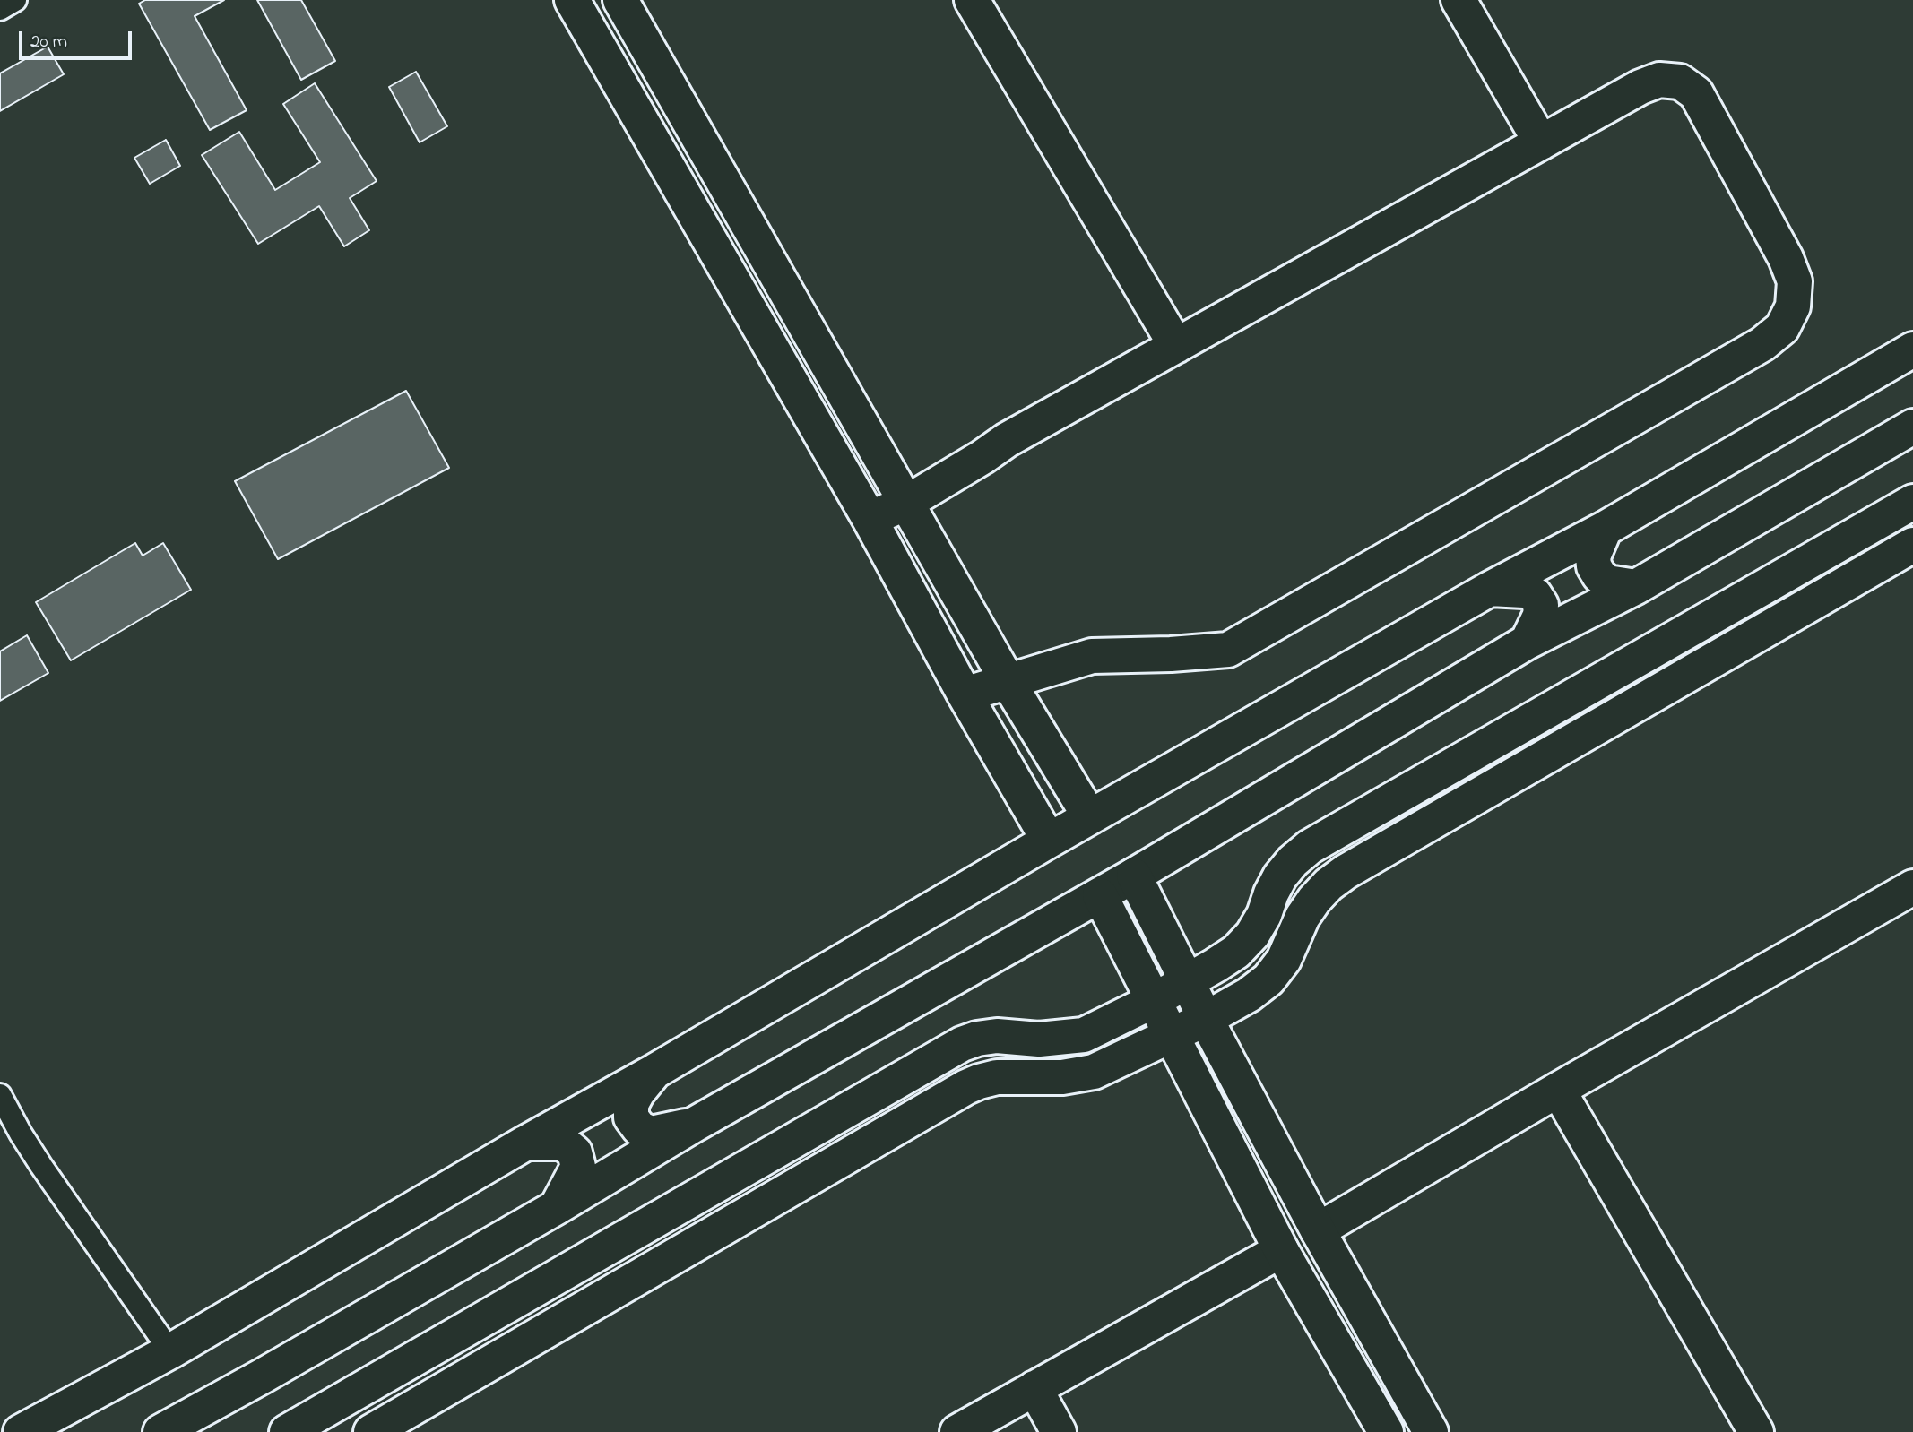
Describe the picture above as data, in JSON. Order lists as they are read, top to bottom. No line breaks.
{"scale_bar":"20 m"}
